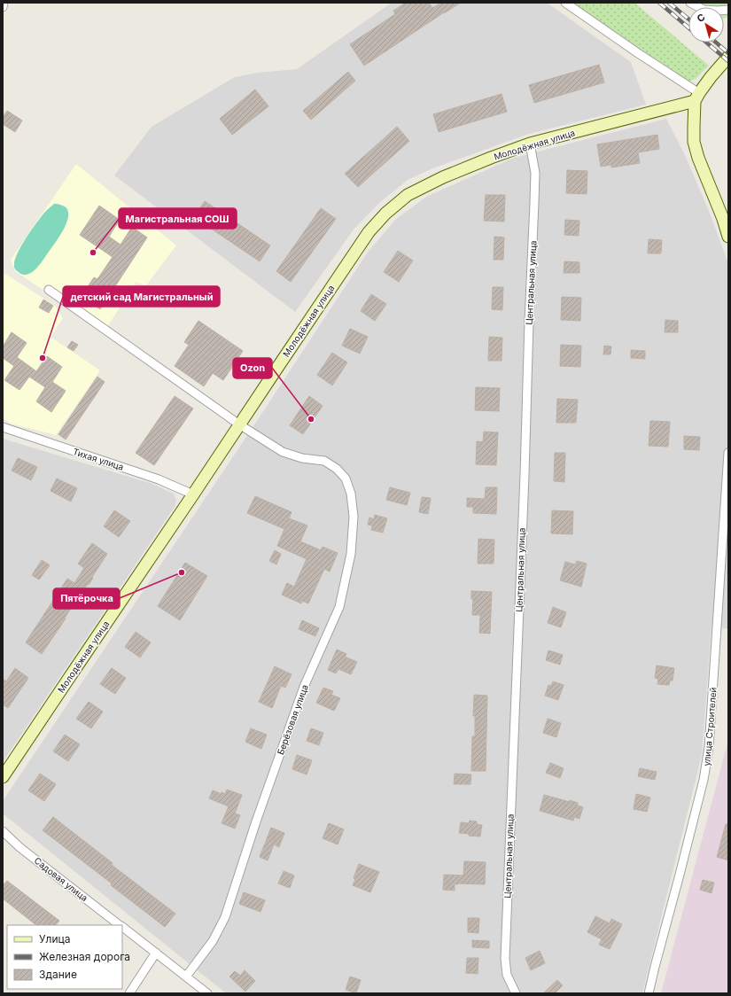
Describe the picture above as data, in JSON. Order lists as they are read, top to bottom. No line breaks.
{"streets":{"street":["Молодёжная улица","Центральная улица","Тихая улица","Берёзовая улица","улица Строителей","Садовая улица"]},"crossings":[["Молодёжная улица","Центральная улица"],["Молодёжная улица","Тихая улица"],["Молодёжная улица","Берёзовая улица"],["Берёзовая улица","Садовая улица"]],"places":["Магистральная СОШ","детский сад Магистральный","Ozon","Пятёрочка"],"legend":["Улица","Железная дорога","Здание"],"north":"top left"}
